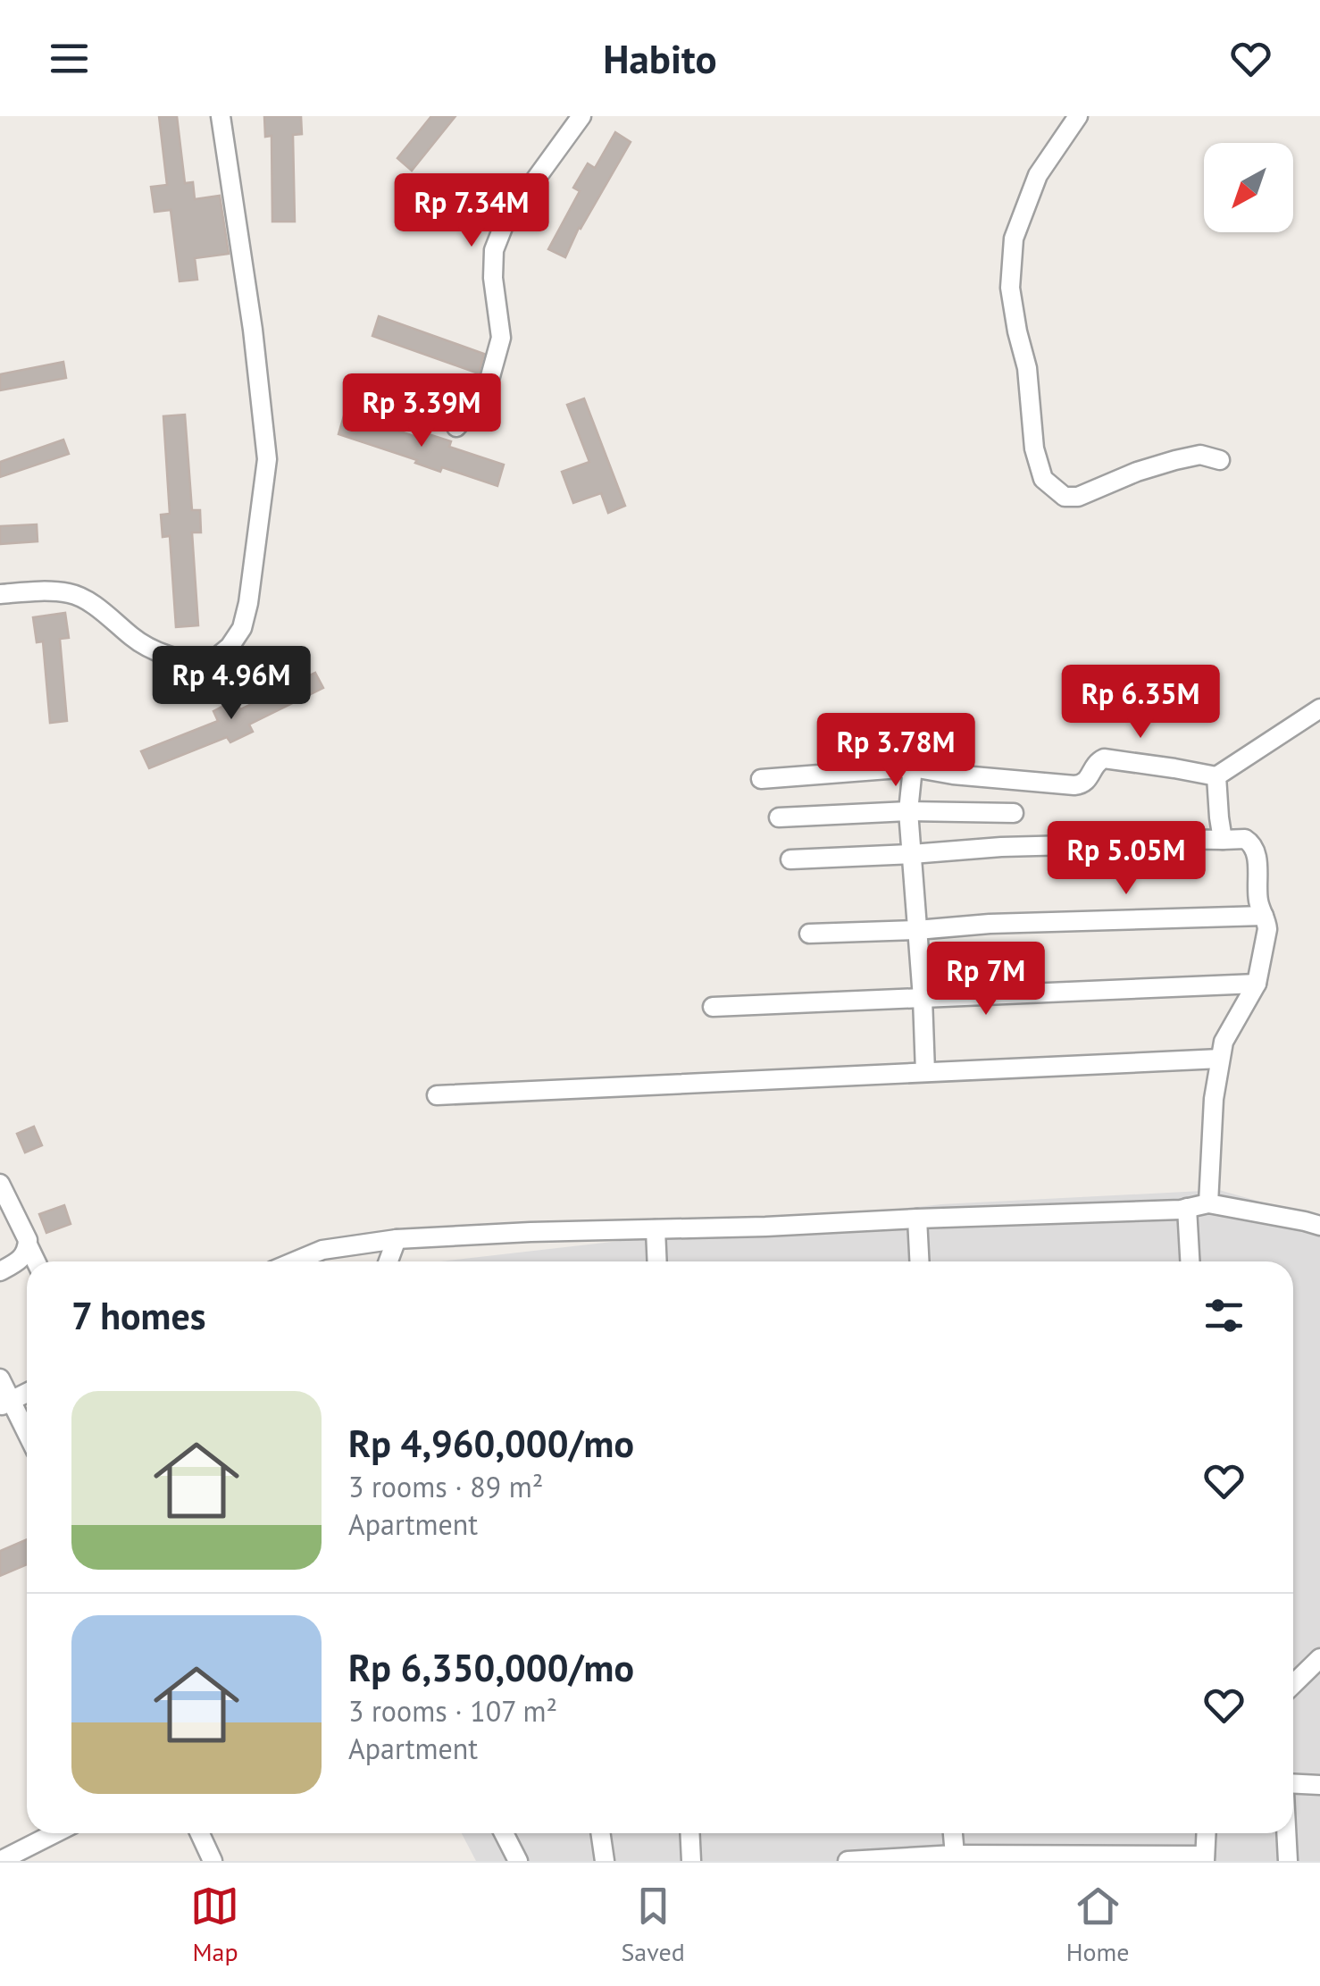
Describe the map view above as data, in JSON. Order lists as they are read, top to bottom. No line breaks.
{"north":"bottom left","page":{"header":"Habito","price":["Rp 7.34M","Rp 3.39M","Rp 4.96M","Rp 6.35M","Rp 3.78M","Rp 5.05M","Rp 7M"],"heading":"7 homes","list":[{"name":"Rp 4,960,000/mo","note":"3 rooms · 89 m² · Apartment"},{"name":"Rp 6,350,000/mo","note":"3 rooms · 107 m² · Apartment"}],"tabs":["Map","Saved","Home"]}}
